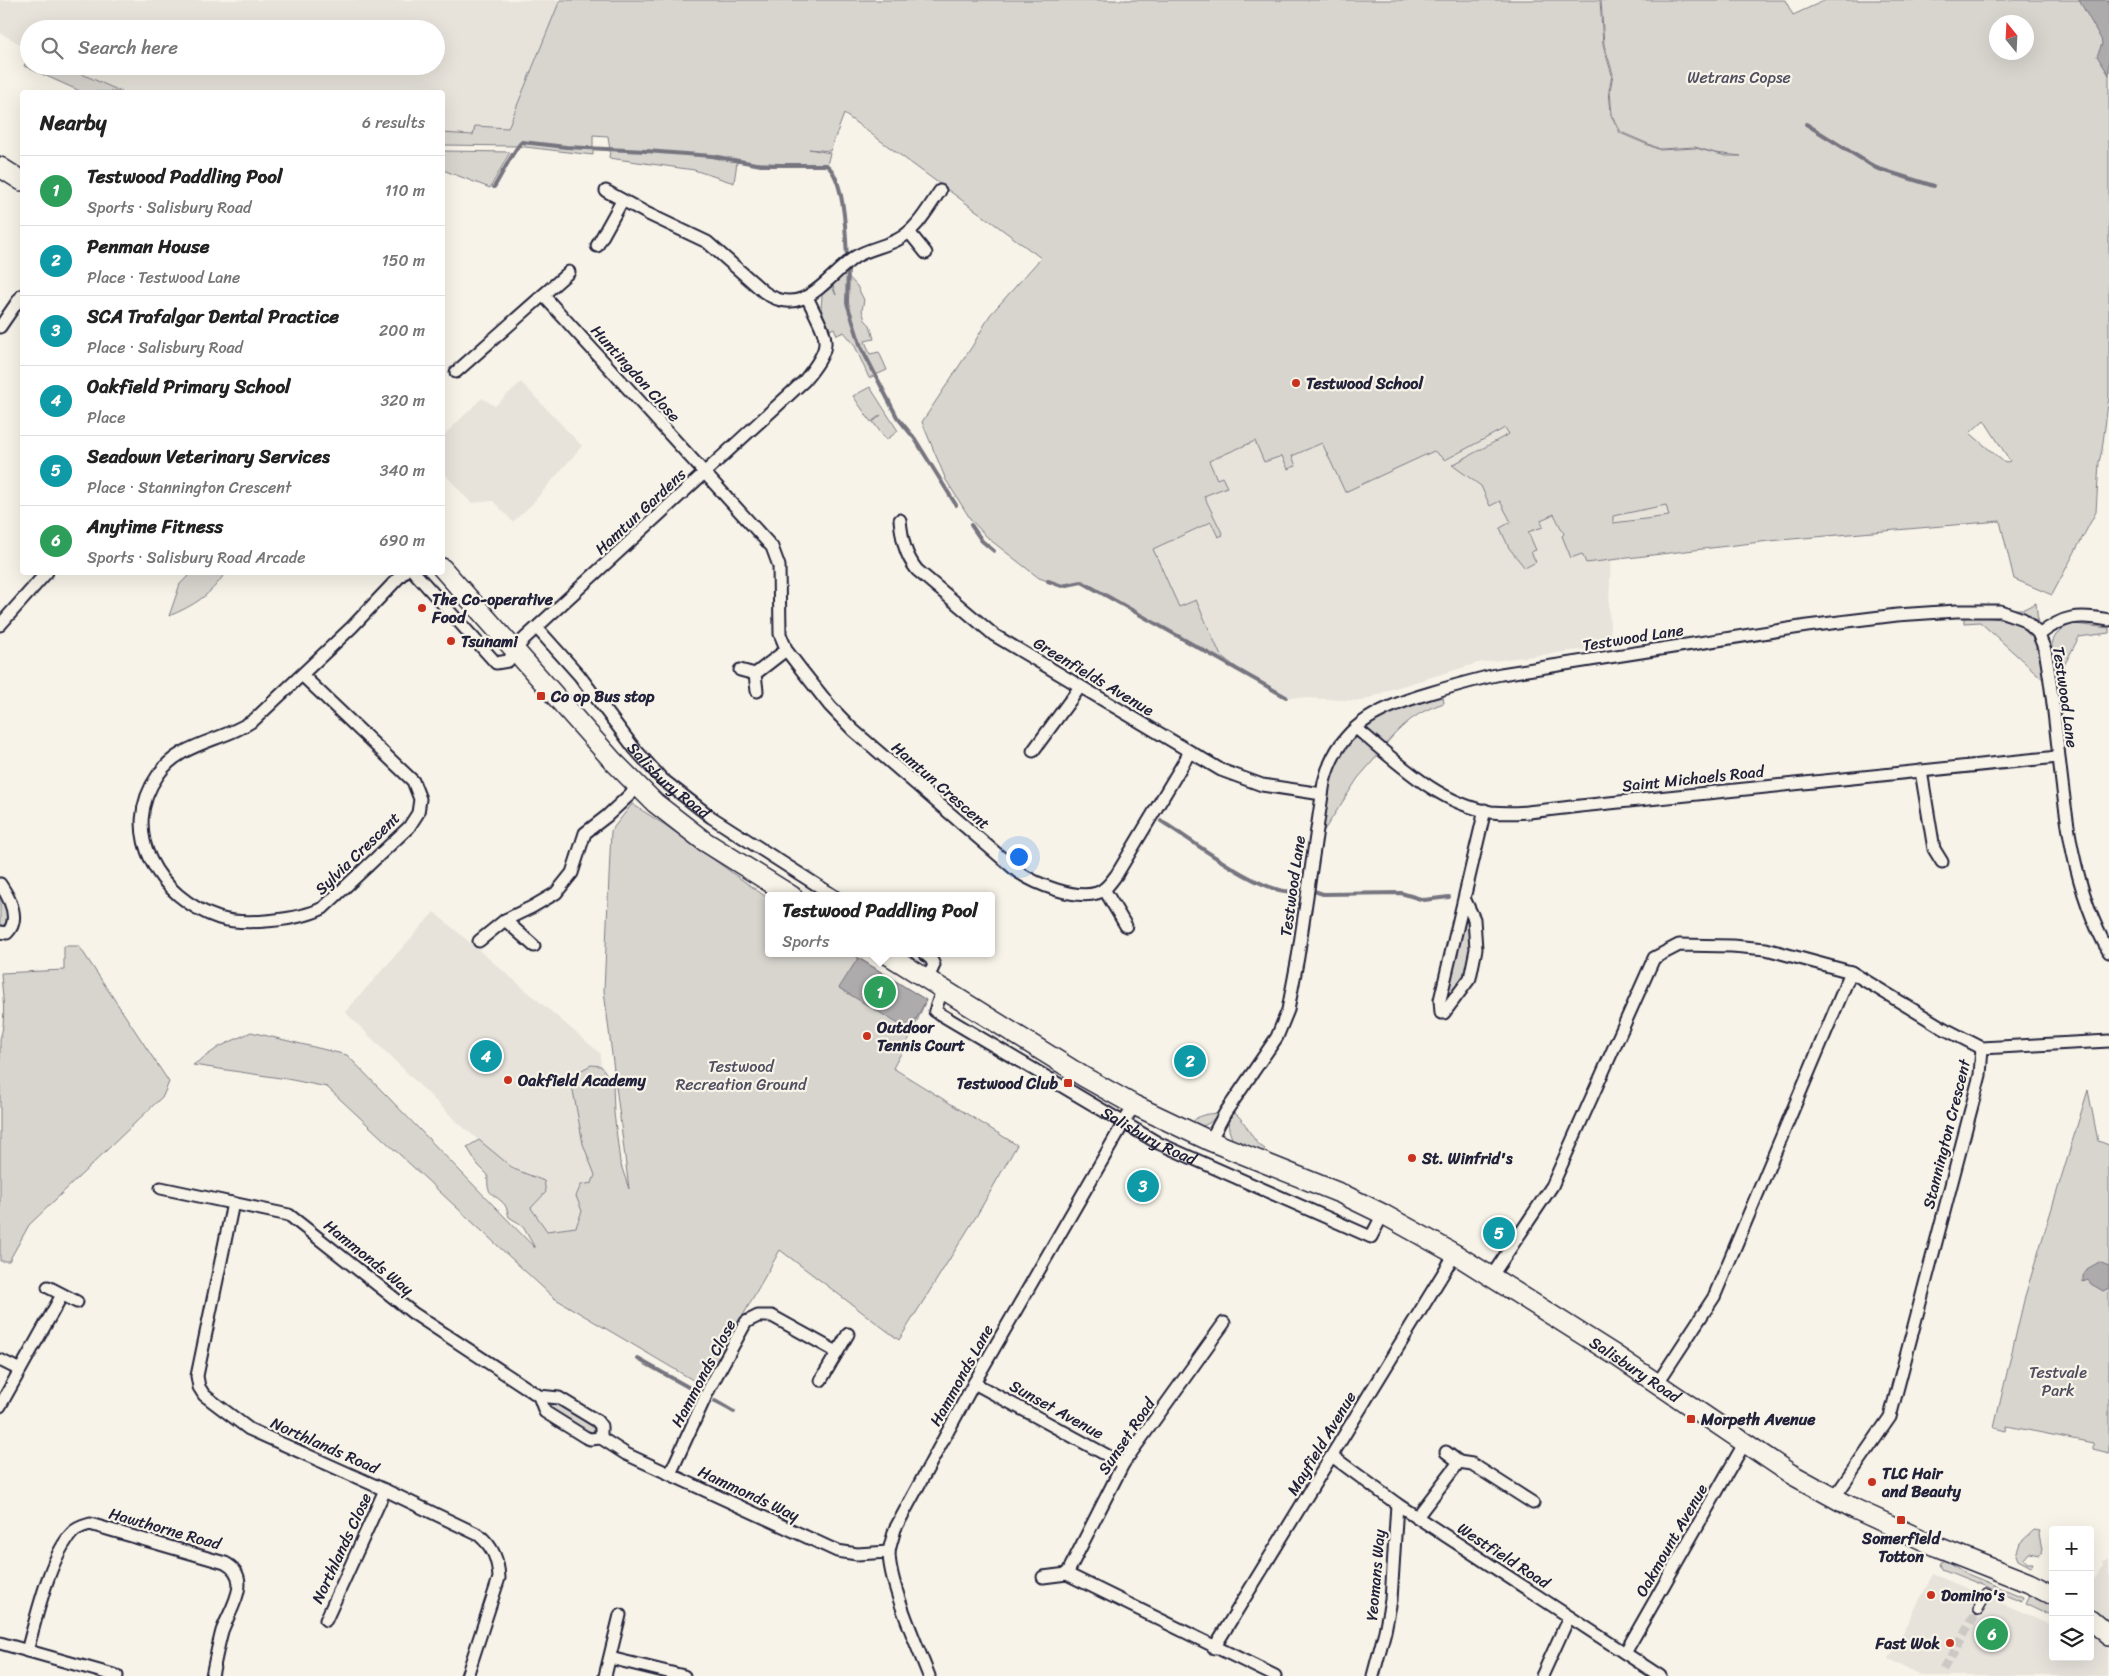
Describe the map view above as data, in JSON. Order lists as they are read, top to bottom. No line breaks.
{"streets":{"main road":["Salisbury Road"],"street":["Huntingdon Close","Hamtun Gardens","Testwood Lane","Greenfields Avenue","Saint Michaels Road","Hamtun Crescent","Sylvia Crescent","Stannington Crescent","Hammonds Way","Hammonds Close","Hammonds Lane","Sunset Avenue","Sunset Road","Mayfield Avenue","Northlands Road","Hawthorne Road","Oakmount Avenue","Northlands Close","Westfield Road","Yeomans Way"]},"crossings":[["Huntingdon Close","Hamtun Gardens"],["Huntingdon Close","Hamtun Crescent"],["Hamtun Gardens","Salisbury Road"],["Hamtun Gardens","Hamtun Crescent"],["Testwood Lane","Greenfields Avenue"],["Testwood Lane","Saint Michaels Road"],["Testwood Lane","Salisbury Road"],["Salisbury Road","Stannington Crescent"],["Salisbury Road","Hammonds Lane"],["Salisbury Road","Mayfield Avenue"],["Salisbury Road","Oakmount Avenue"],["Hammonds Way","Hammonds Close"],["Hammonds Way","Hammonds Lane"],["Hammonds Way","Northlands Road"],["Hammonds Lane","Sunset Avenue"],["Sunset Avenue","Sunset Road"],["Mayfield Avenue","Westfield Road"],["Northlands Road","Northlands Close"],["Oakmount Avenue","Westfield Road"],["Westfield Road","Yeomans Way"]],"parks":["Wetrans Copse","Testwood Recreation Ground","Testvale Park"],"places":{"other":["Testwood School","The Co-operative Food","Tsunami","Outdoor Tennis Court","Oakfield Academy","St. Winfrid's","TLC Hair and Beauty","Domino's","Fast Wok"],"transit":["Co op Bus stop","Testwood Club","Morpeth Avenue","Somerfield Totton"]},"north":"top","page":{"search":"Search here","heading":["Nearby","6 results"],"list":[{"mark":"1","name":"Testwood Paddling Pool","note":"Sports · Salisbury Road","value":"110 m"},{"mark":"2","name":"Penman House","note":"Place · Testwood Lane","value":"150 m"},{"mark":"3","name":"SCA Trafalgar Dental Practice","note":"Place · Salisbury Road","value":"200 m"},{"mark":"4","name":"Oakfield Primary School","note":"Place","value":"320 m"},{"mark":"5","name":"Seadown Veterinary Services","note":"Place · Stannington Crescent","value":"340 m"},{"mark":"6","name":"Anytime Fitness","note":"Sports · Salisbury Road Arcade","value":"690 m"}],"popup":["Testwood Paddling Pool","Sports"],"pins":["1","4","2","3","5","6"],"map_buttons":["+","−"]}}
